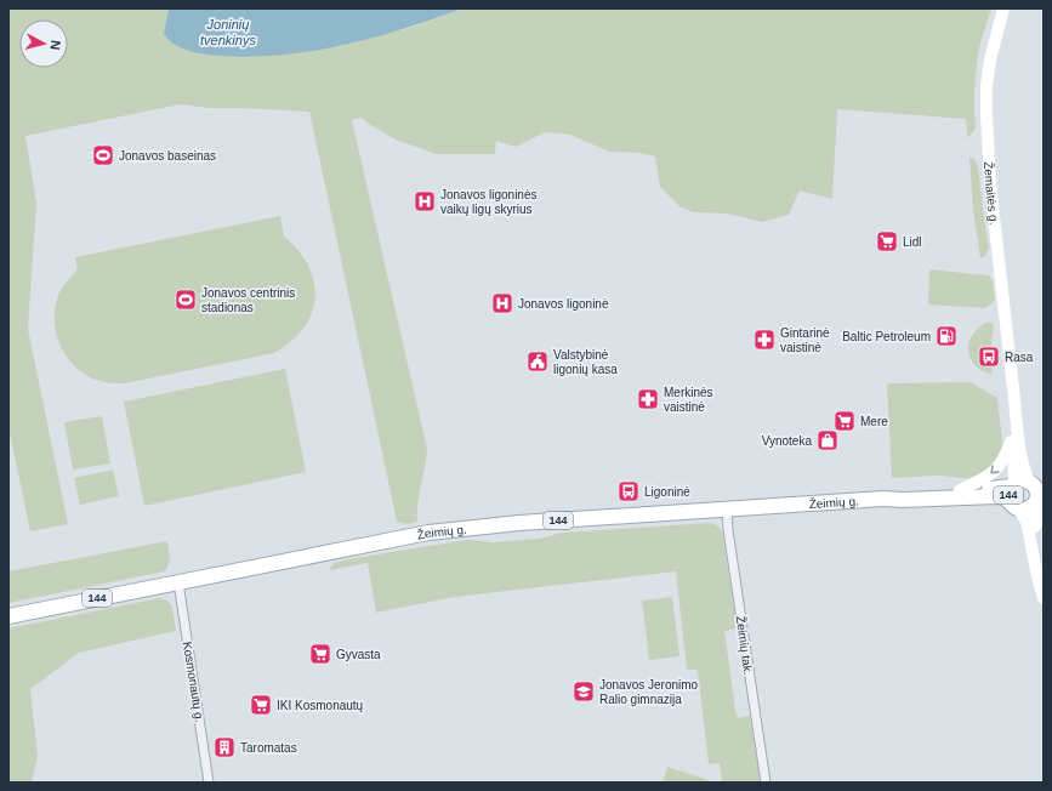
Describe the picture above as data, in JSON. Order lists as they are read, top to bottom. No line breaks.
{"streets":{"main road":["Žemaitės g.","144","Žeimių g."],"street":["Žeimių tak.","Kosmonautų g."]},"crossings":[["Žemaitės g.","144"],["Žemaitės g.","Žeimių g."],["144","Žeimių g."],["Žeimių g.","Žeimių tak."],["Žeimių g.","Kosmonautų g."]],"water":["Joninių tvenkinys"],"places":{"sports":["Jonavos baseinas","Jonavos centrinis stadionas"],"hospital":["Jonavos ligoninės vaikų ligų skyrius","Jonavos ligoninė"],"supermarket":["Lidl","Mere","Gyvasta","IKI Kosmonautų"],"fuel station":["Baltic Petroleum"],"pharmacy":["Gintarinė vaistinė","Merkinės vaistinė"],"bus stop":["Rasa","Ligoninė"],"public building":["Valstybinė ligonių kasa"],"shop":["Vynoteka"],"school or university":["Jonavos Jeronimo Ralio gimnazija"],"building":["Taromatas"]},"north":"right"}
